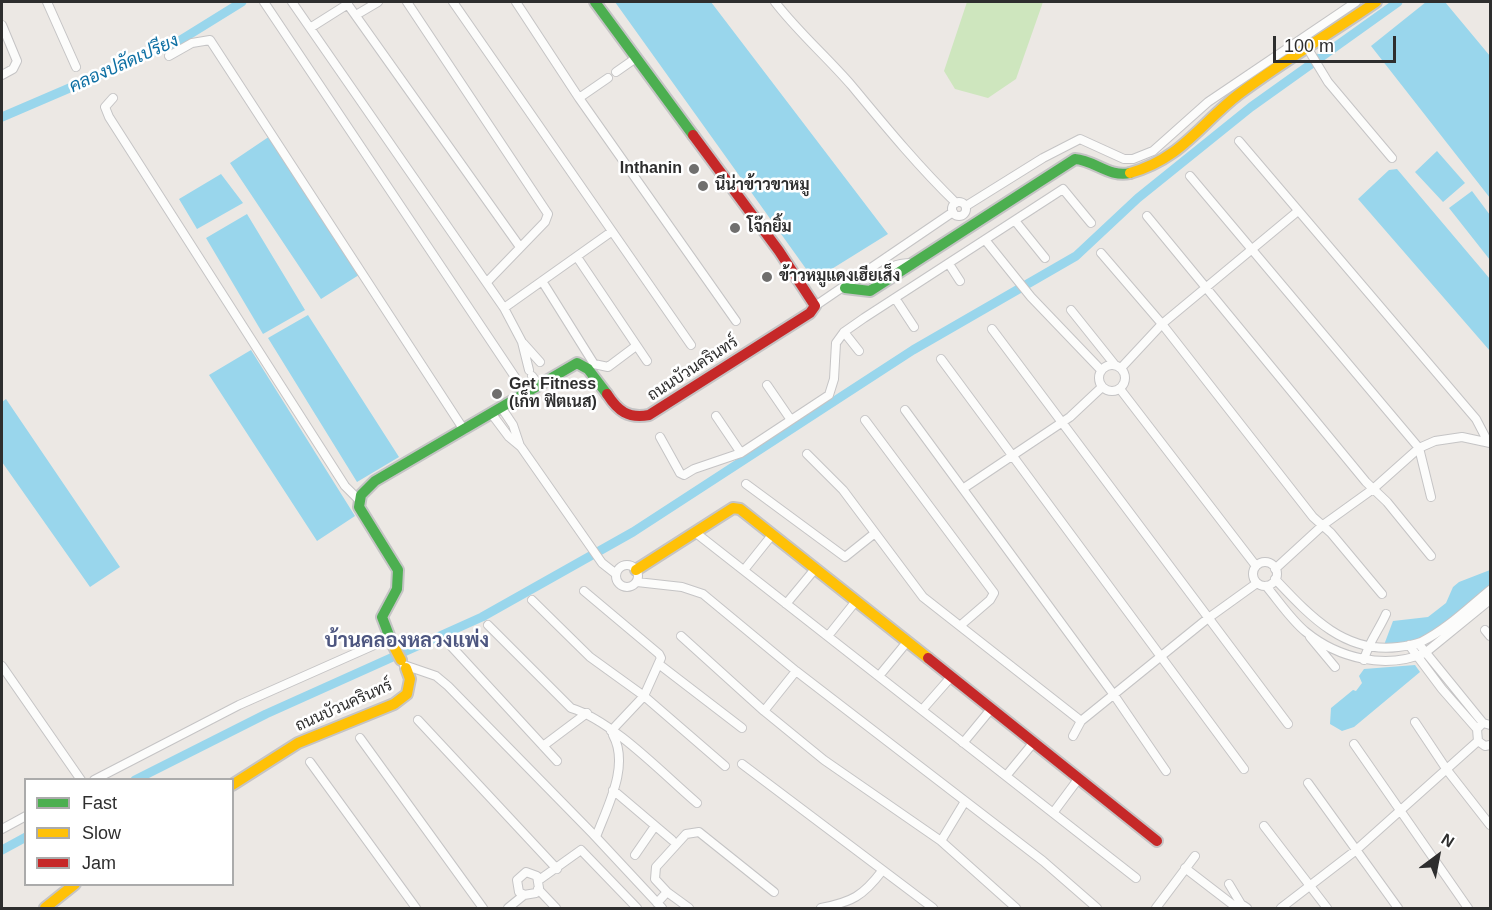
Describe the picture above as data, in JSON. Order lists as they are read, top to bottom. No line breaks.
{"streets":{"street":["ถนนบัวนครินทร์"]},"districts":["บ้านคลองหลวงแพ่ง"],"water":["คลองปลัดเปรียง"],"places":["Inthanin","นีน่าข้าวขาหมู","โจ๊กยิ้ม","ข้าวหมูแดงเฮียเส็ง","Get Fitness (เก็ท ฟิตเนส)"],"legend":["Fast","Slow","Jam"],"scale_bar":"100 m","north":"top right"}
